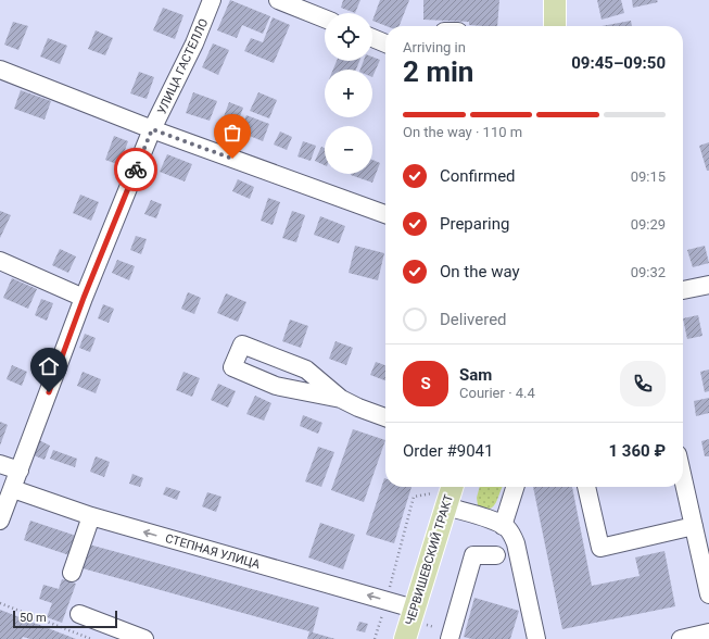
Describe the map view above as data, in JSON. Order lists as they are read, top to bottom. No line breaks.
{"streets":{"main road":["ЧЕРВИШЕВСКИЙ ТРАКТ"],"street":["УЛИЦА ГАСТЕЛЛО","СТЕПНАЯ УЛИЦА"]},"crossings":[["УЛИЦА ГАСТЕЛЛО","СТЕПНАЯ УЛИЦА"],["СТЕПНАЯ УЛИЦА","ЧЕРВИШЕВСКИЙ ТРАКТ"]],"one_way":["СТЕПНАЯ УЛИЦА"],"scale_bar":"50 m","page":{"map_buttons":["+","−"],"heading":["2 min","Arriving in","09:45–09:50"],"panel":["Sam","Courier · 4.4","Order #9041","1 360 ₽"],"bar":"On the way · 110 m","list":[["Confirmed","09:15"],["Preparing","09:29"],["On the way","09:32"],"Delivered"],"round":"S","scale":"50 m"}}
